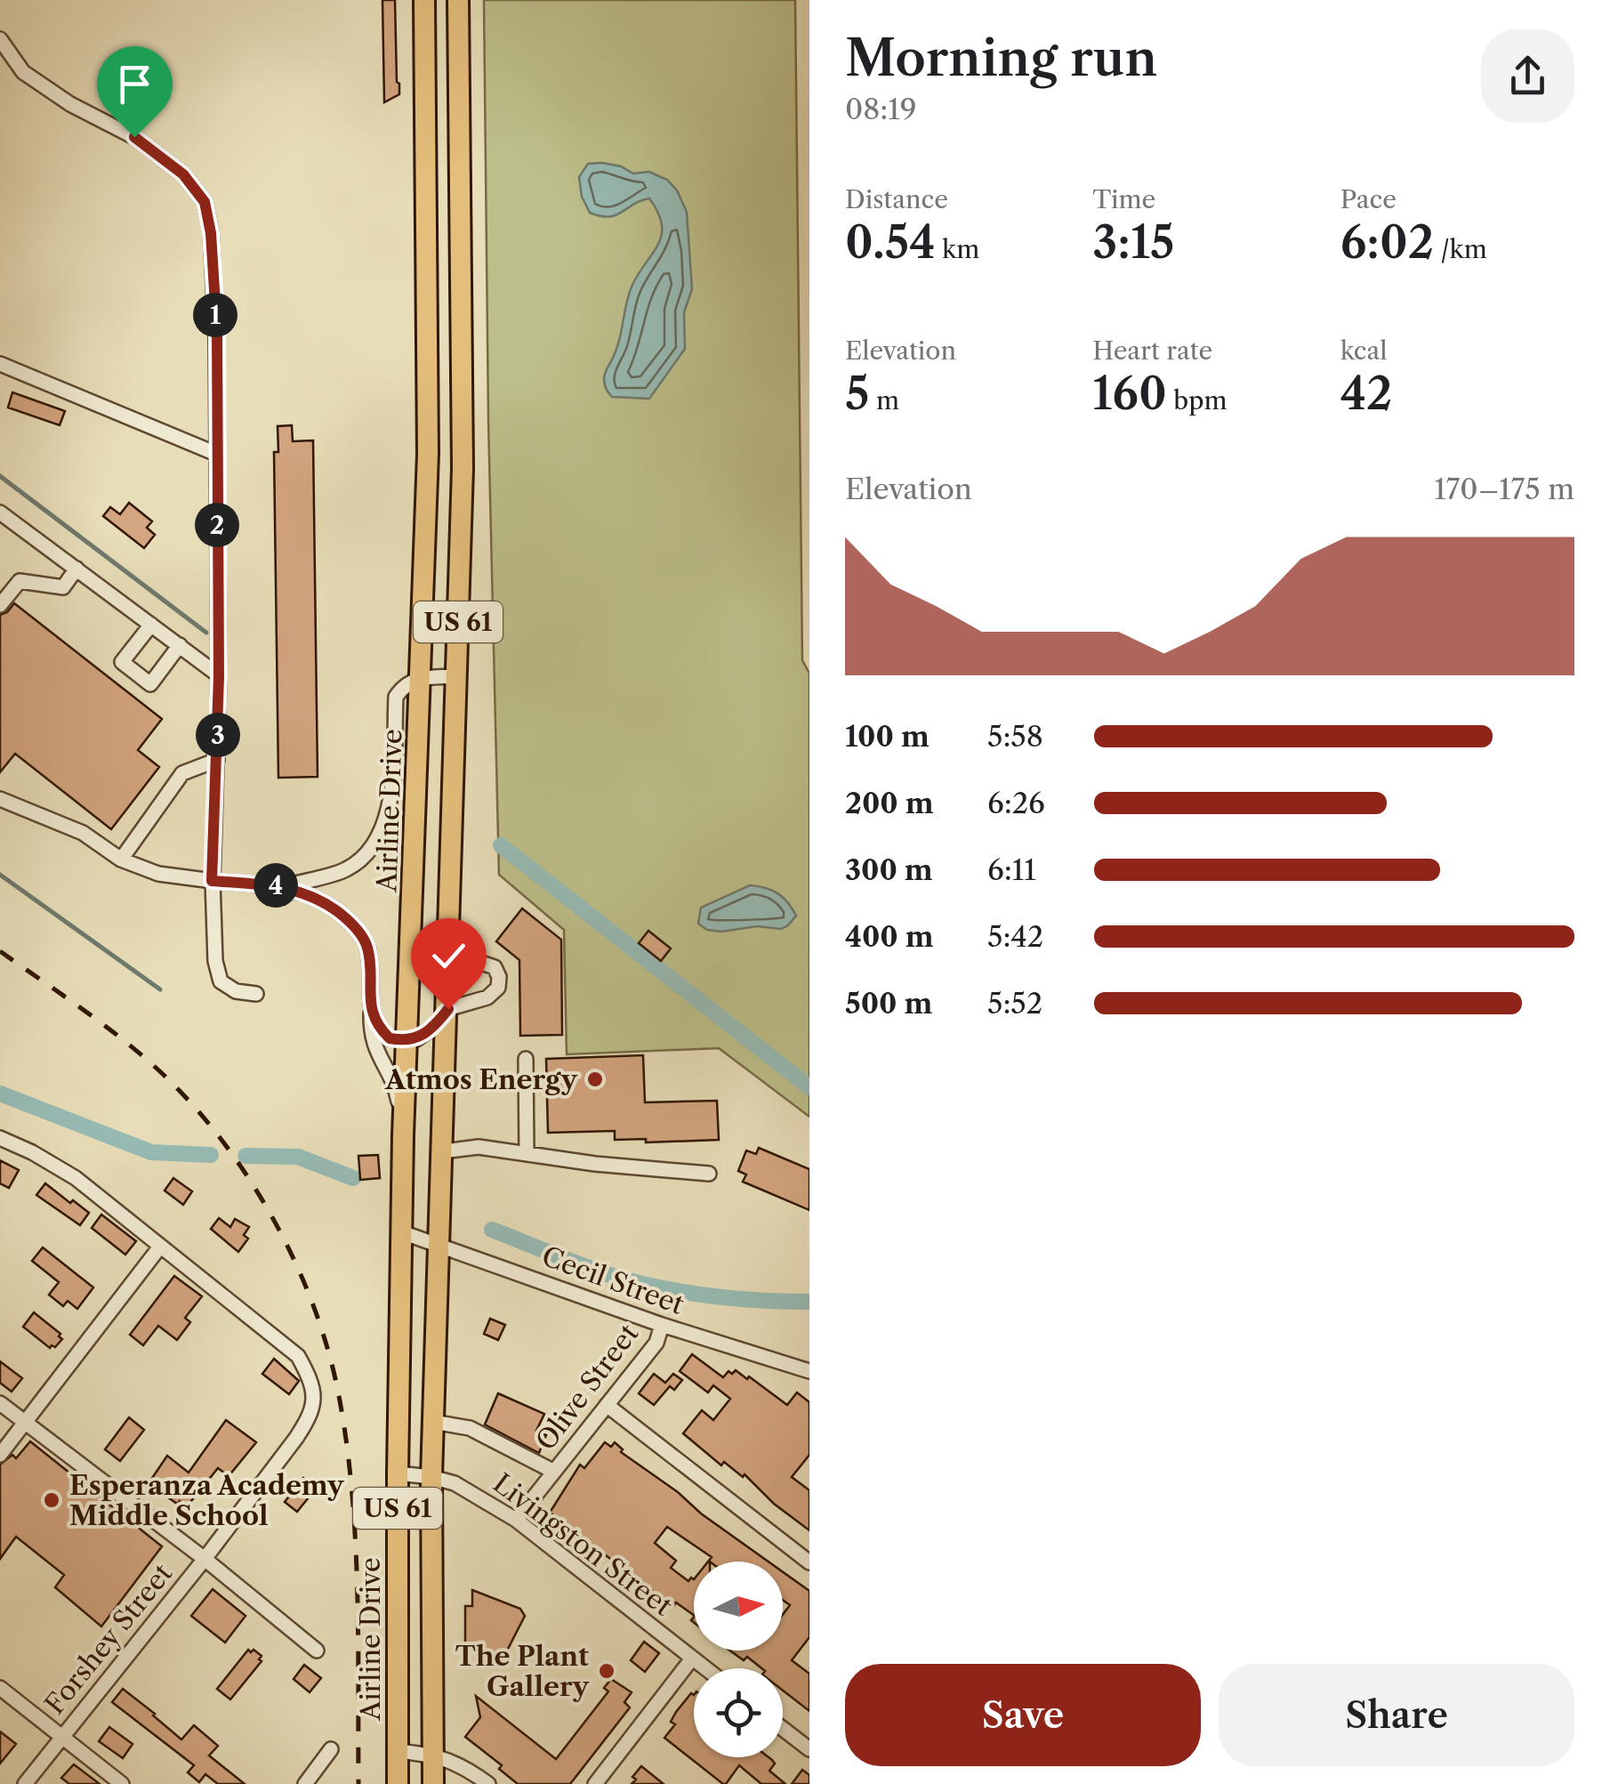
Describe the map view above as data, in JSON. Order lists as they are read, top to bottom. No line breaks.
{"streets":{"highway":["US 61","Airline Drive"],"street":["Cecil Street","Olive Street","Livingston Street","Forshey Street"]},"crossings":[["US 61","Cecil Street"],["US 61","Livingston Street"],["Airline Drive","Cecil Street"],["Airline Drive","Livingston Street"],["Cecil Street","Olive Street"],["Olive Street","Livingston Street"]],"places":["Atmos Energy","Esperanza Academy Middle School","The Plant Gallery"],"north":"right","page":{"heading":["Morning run","08:19"],"stats":[["Distance","0.54 km"],["Time","3:15"],["Pace","6:02 /km"],["Elevation","5 m"],["Heart rate","160 bpm"],["kcal","42"]],"pins":["1","2","3","4"],"chart":["Elevation","170–175 m"],"list":[{"name":"100 m","note":"5:58"},{"name":"200 m","note":"6:26"},{"name":"300 m","note":"6:11"},{"name":"400 m","note":"5:42"},{"name":"500 m","note":"5:52"}],"buttons":["Save","Share"]}}
